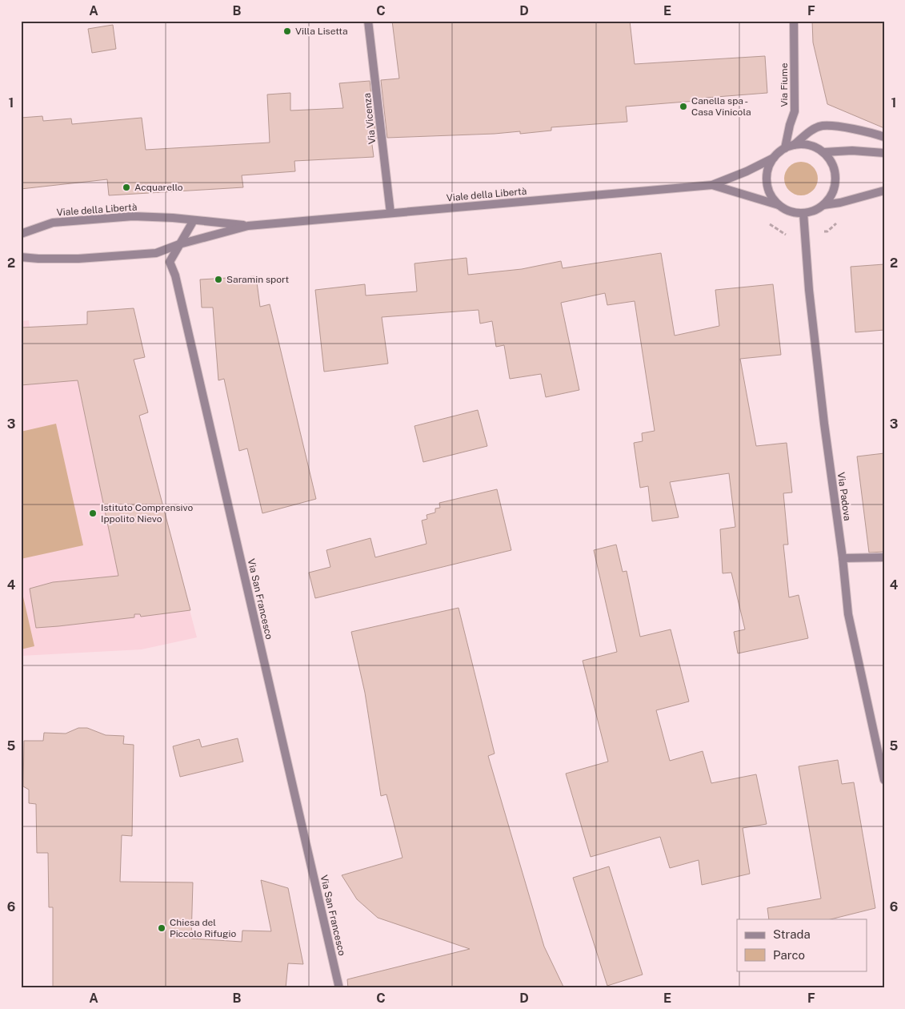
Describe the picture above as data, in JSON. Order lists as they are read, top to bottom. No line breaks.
{"streets":{"street":["Via Fiume","Via Vicenza","Viale della Libertà","Via Padova","Via San Francesco"]},"crossings":[["Via Fiume","Viale della Libertà"],["Via Fiume","Via Padova"],["Via Vicenza","Viale della Libertà"],["Viale della Libertà","Via Padova"]],"places":["Villa Lisetta","Canella spa - Casa Vinicola","Acquarello","Saramin sport","Istituto Comprensivo Ippolito Nievo","Chiesa del Piccolo Rifugio"],"legend":["Strada","Parco"],"grid":{"columns":["A","B","C","D","E","F"],"rows":["1","2","3","4","5","6"]}}
